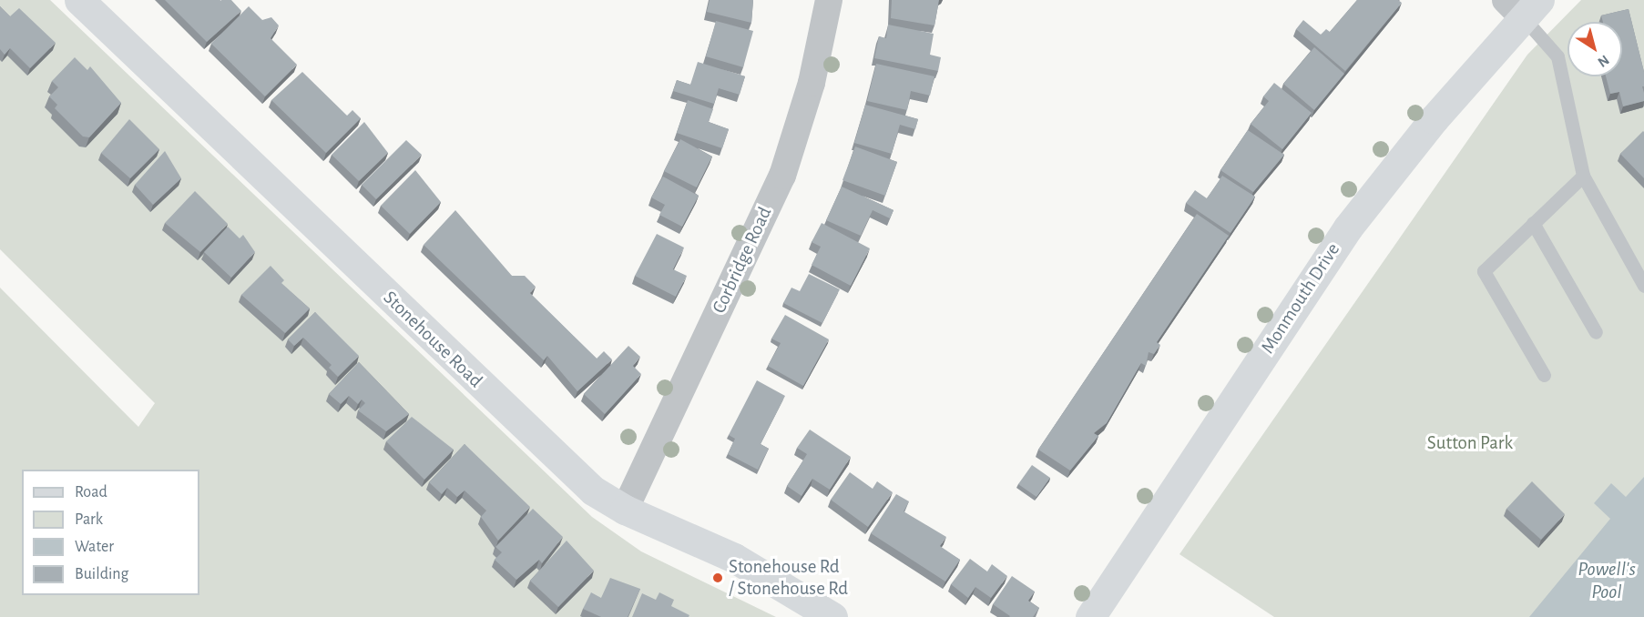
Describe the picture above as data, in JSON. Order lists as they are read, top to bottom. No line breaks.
{"streets":{"street":["Corbridge Road","Monmouth Drive","Stonehouse Road"]},"crossings":[["Corbridge Road","Stonehouse Road"]],"water":["Powell's Pool"],"parks":["Sutton Park"],"places":["Stonehouse Rd / Stonehouse Rd"],"legend":["Road","Park","Water","Building"],"north":"bottom right"}
